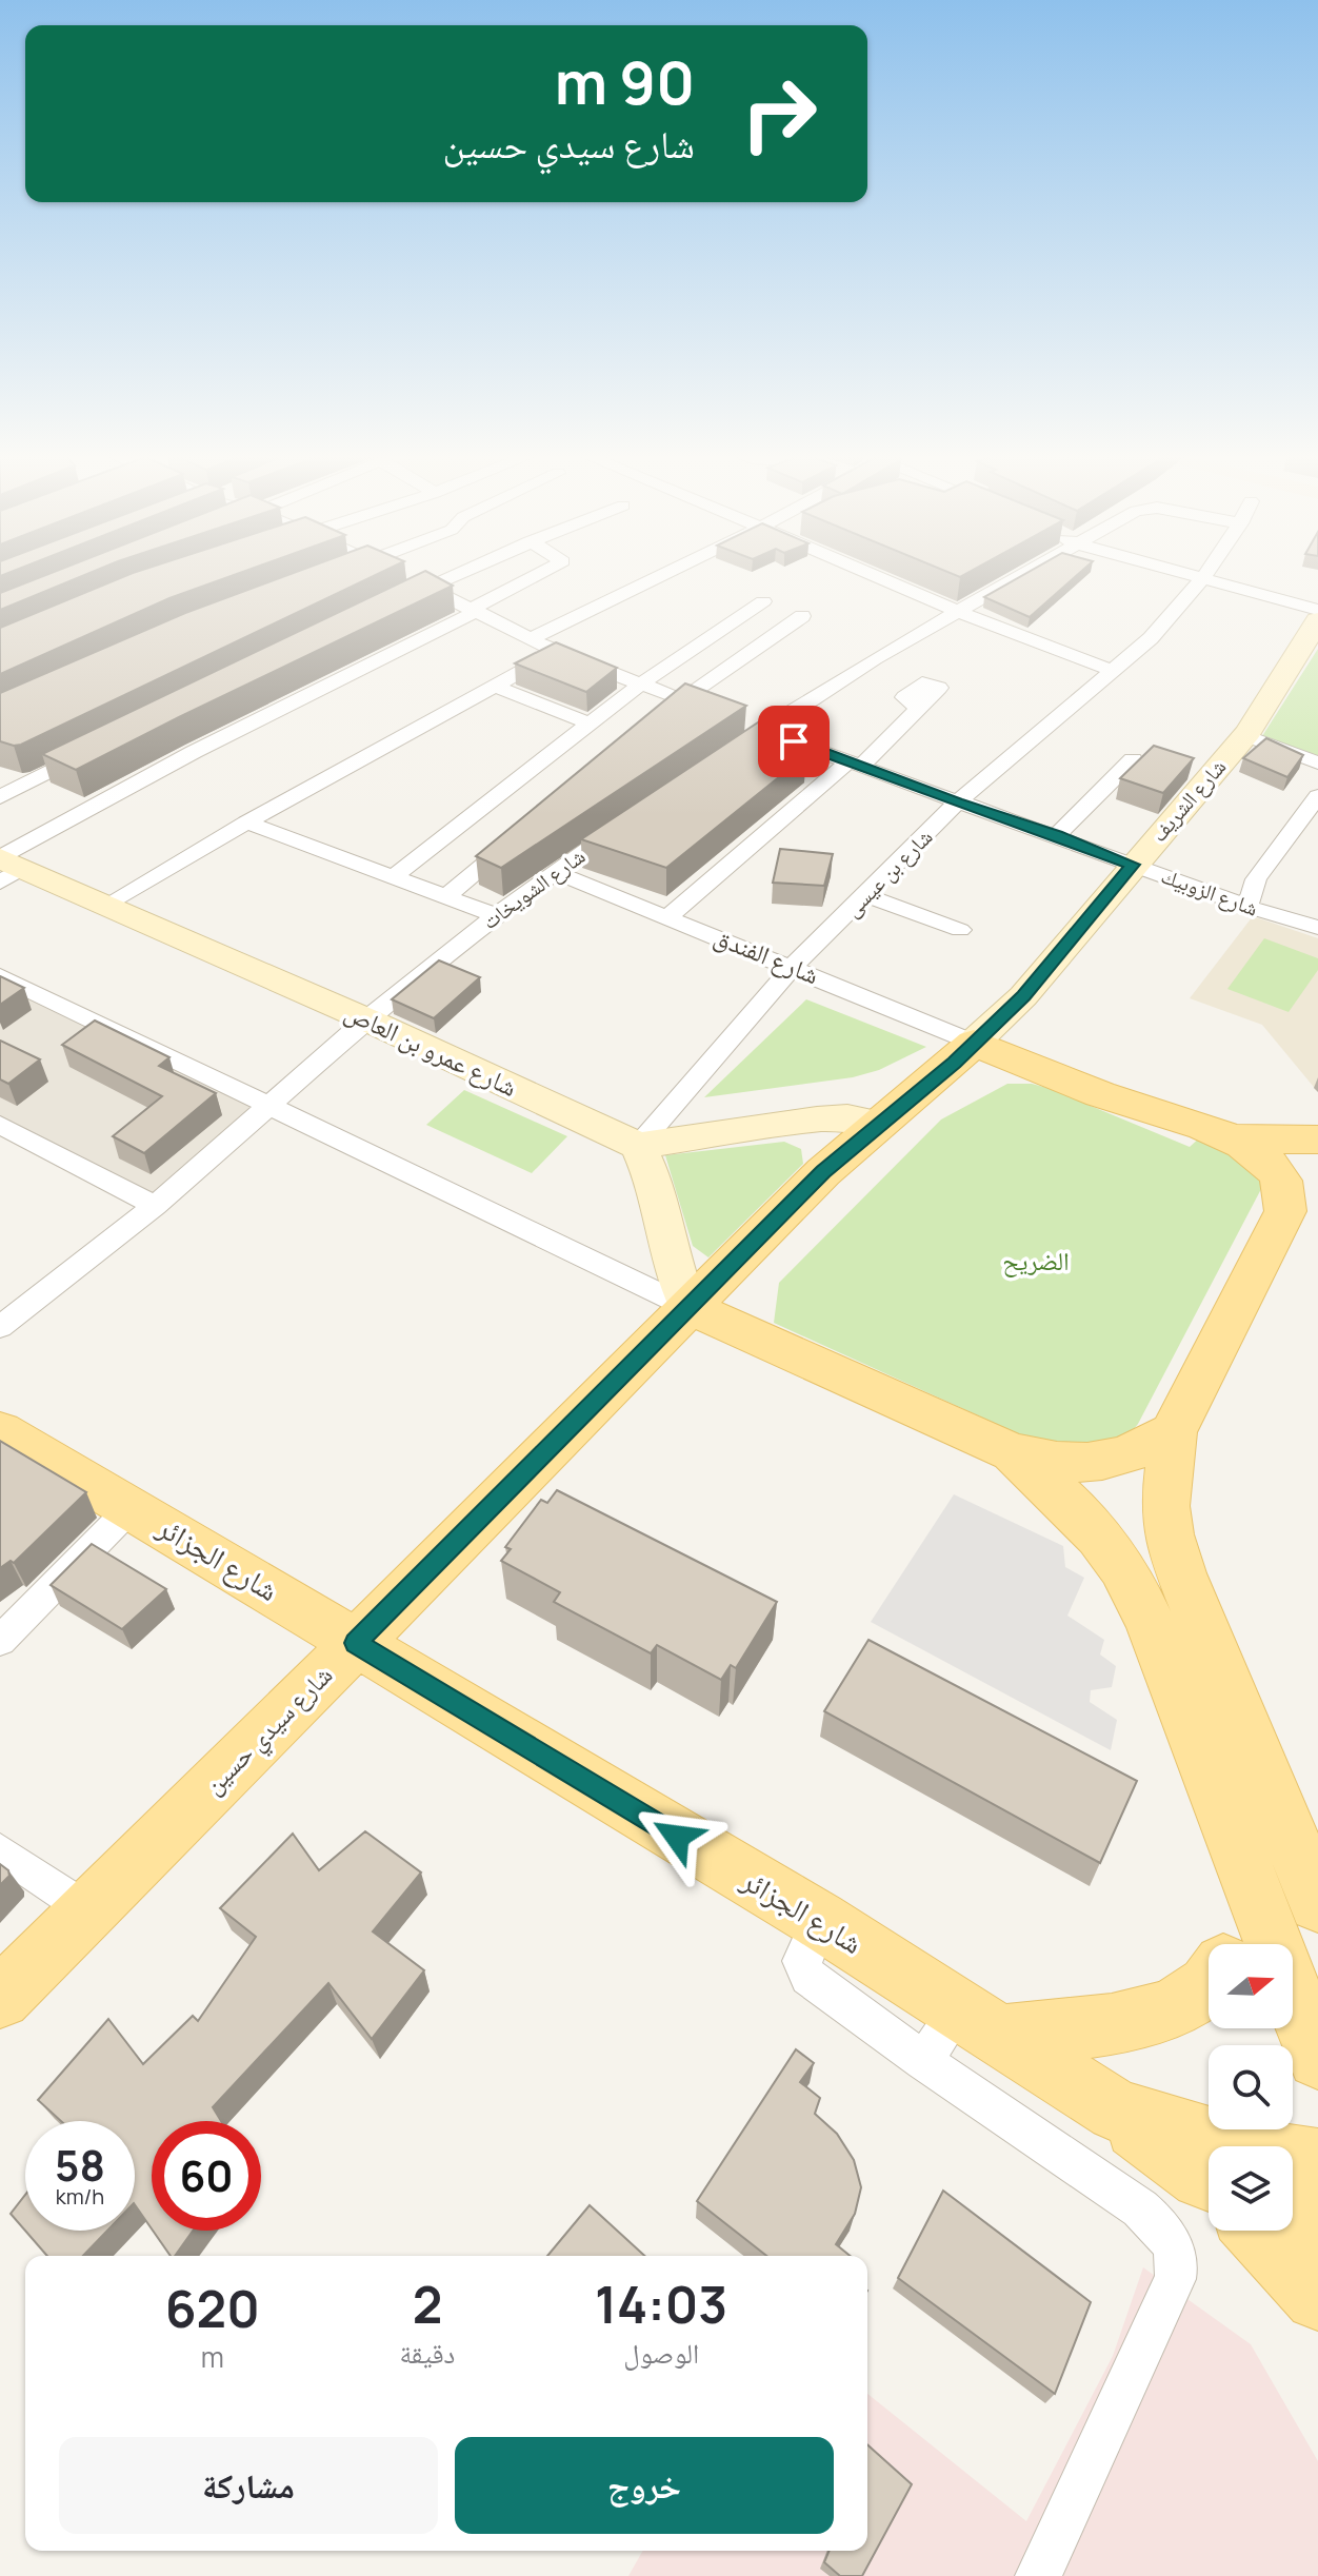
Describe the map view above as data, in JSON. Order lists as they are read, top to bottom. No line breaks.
{"streets":{"main road":["شارع الجزائر","شارع سيدي حسين"],"street":["شارع الشريف","شارع بن عيسى","شارع الشويخات","شارع الزوبيك","شارع الفندق","شارع عمرو بن العاص"]},"crossings":[["شارع الشريف","شارع الزوبيك"],["شارع الشريف","شارع الفندق"],["شارع الشريف","شارع سيدي حسين"],["شارع بن عيسى","شارع الزوبيك"],["شارع بن عيسى","شارع الفندق"],["شارع بن عيسى","شارع عمرو بن العاص"],["شارع الشويخات","شارع الفندق"],["شارع الشويخات","شارع عمرو بن العاص"],["شارع الفندق","شارع سيدي حسين"],["شارع الجزائر","شارع سيدي حسين"]],"parks":["الضريح"],"north":"right","page":{"turn":["90 m","شارع سيدي حسين"],"speed":"58 km/h","limit":"60","eta":["14:03","الوصول","2","دقيقة","620","m"],"buttons":["خروج","مشاركة"]}}
